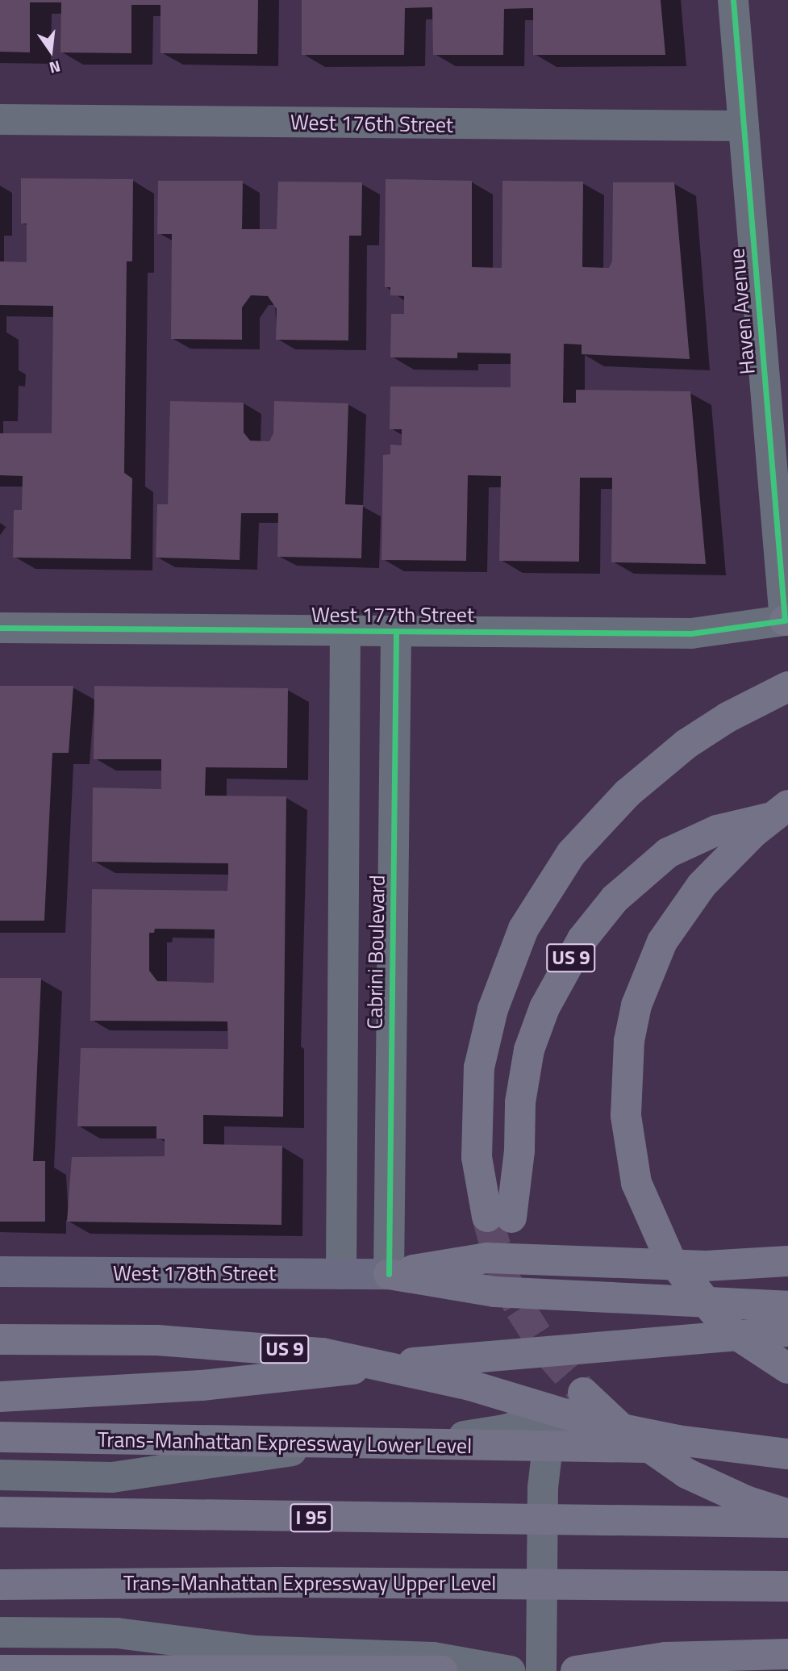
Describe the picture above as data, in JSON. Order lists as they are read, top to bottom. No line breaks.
{"streets":{"highway":["US 9","Trans-Manhattan Expressway Lower Level","I 95","Trans-Manhattan Expressway Upper Level"],"main road":["West 178th Street"],"street":["West 176th Street","Haven Avenue","West 177th Street","Cabrini Boulevard"]},"crossings":[["West 176th Street","Haven Avenue"],["Haven Avenue","West 177th Street"],["West 177th Street","Cabrini Boulevard"],["Cabrini Boulevard","West 178th Street"]],"north":"bottom"}
